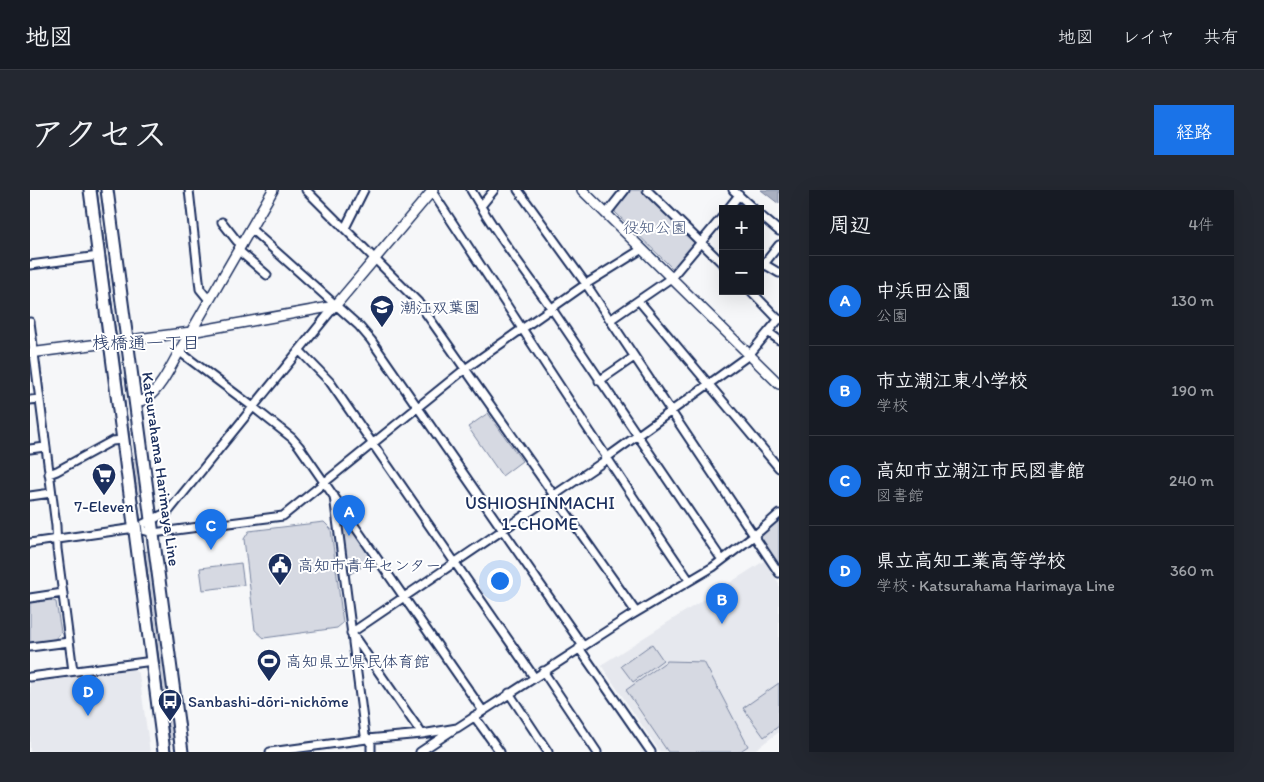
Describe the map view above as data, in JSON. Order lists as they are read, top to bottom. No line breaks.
{"streets":{"main road":["Katsurahama Harimaya Line"]},"districts":["桟橋通一丁目","USHIOSHINMACHI 1-CHOME"],"parks":["役知公園"],"places":{"school or university":["潮江双葉園"],"supermarket":["7-Eleven"],"public building":["高知市青年センター"],"sports":["高知県立県民体育館"],"bus stop":["Sanbashi-dōri-nichōme"]},"page":{"header":"地図","nav":["地図","レイヤ","共有"],"title":"アクセス","buttons":"経路","heading":["周辺","4件"],"map_buttons":["+","−"],"list":[{"mark":"A","name":"中浜田公園","note":"公園","value":"130 m"},{"mark":"B","name":"市立潮江東小学校","note":"学校","value":"190 m"},{"mark":"C","name":"高知市立潮江市民図書館","note":"図書館","value":"240 m"},{"mark":"D","name":"県立高知工業高等学校","note":"学校 · Katsurahama Harimaya Line","value":"360 m"}],"pins":["A","C","B","D"]}}
